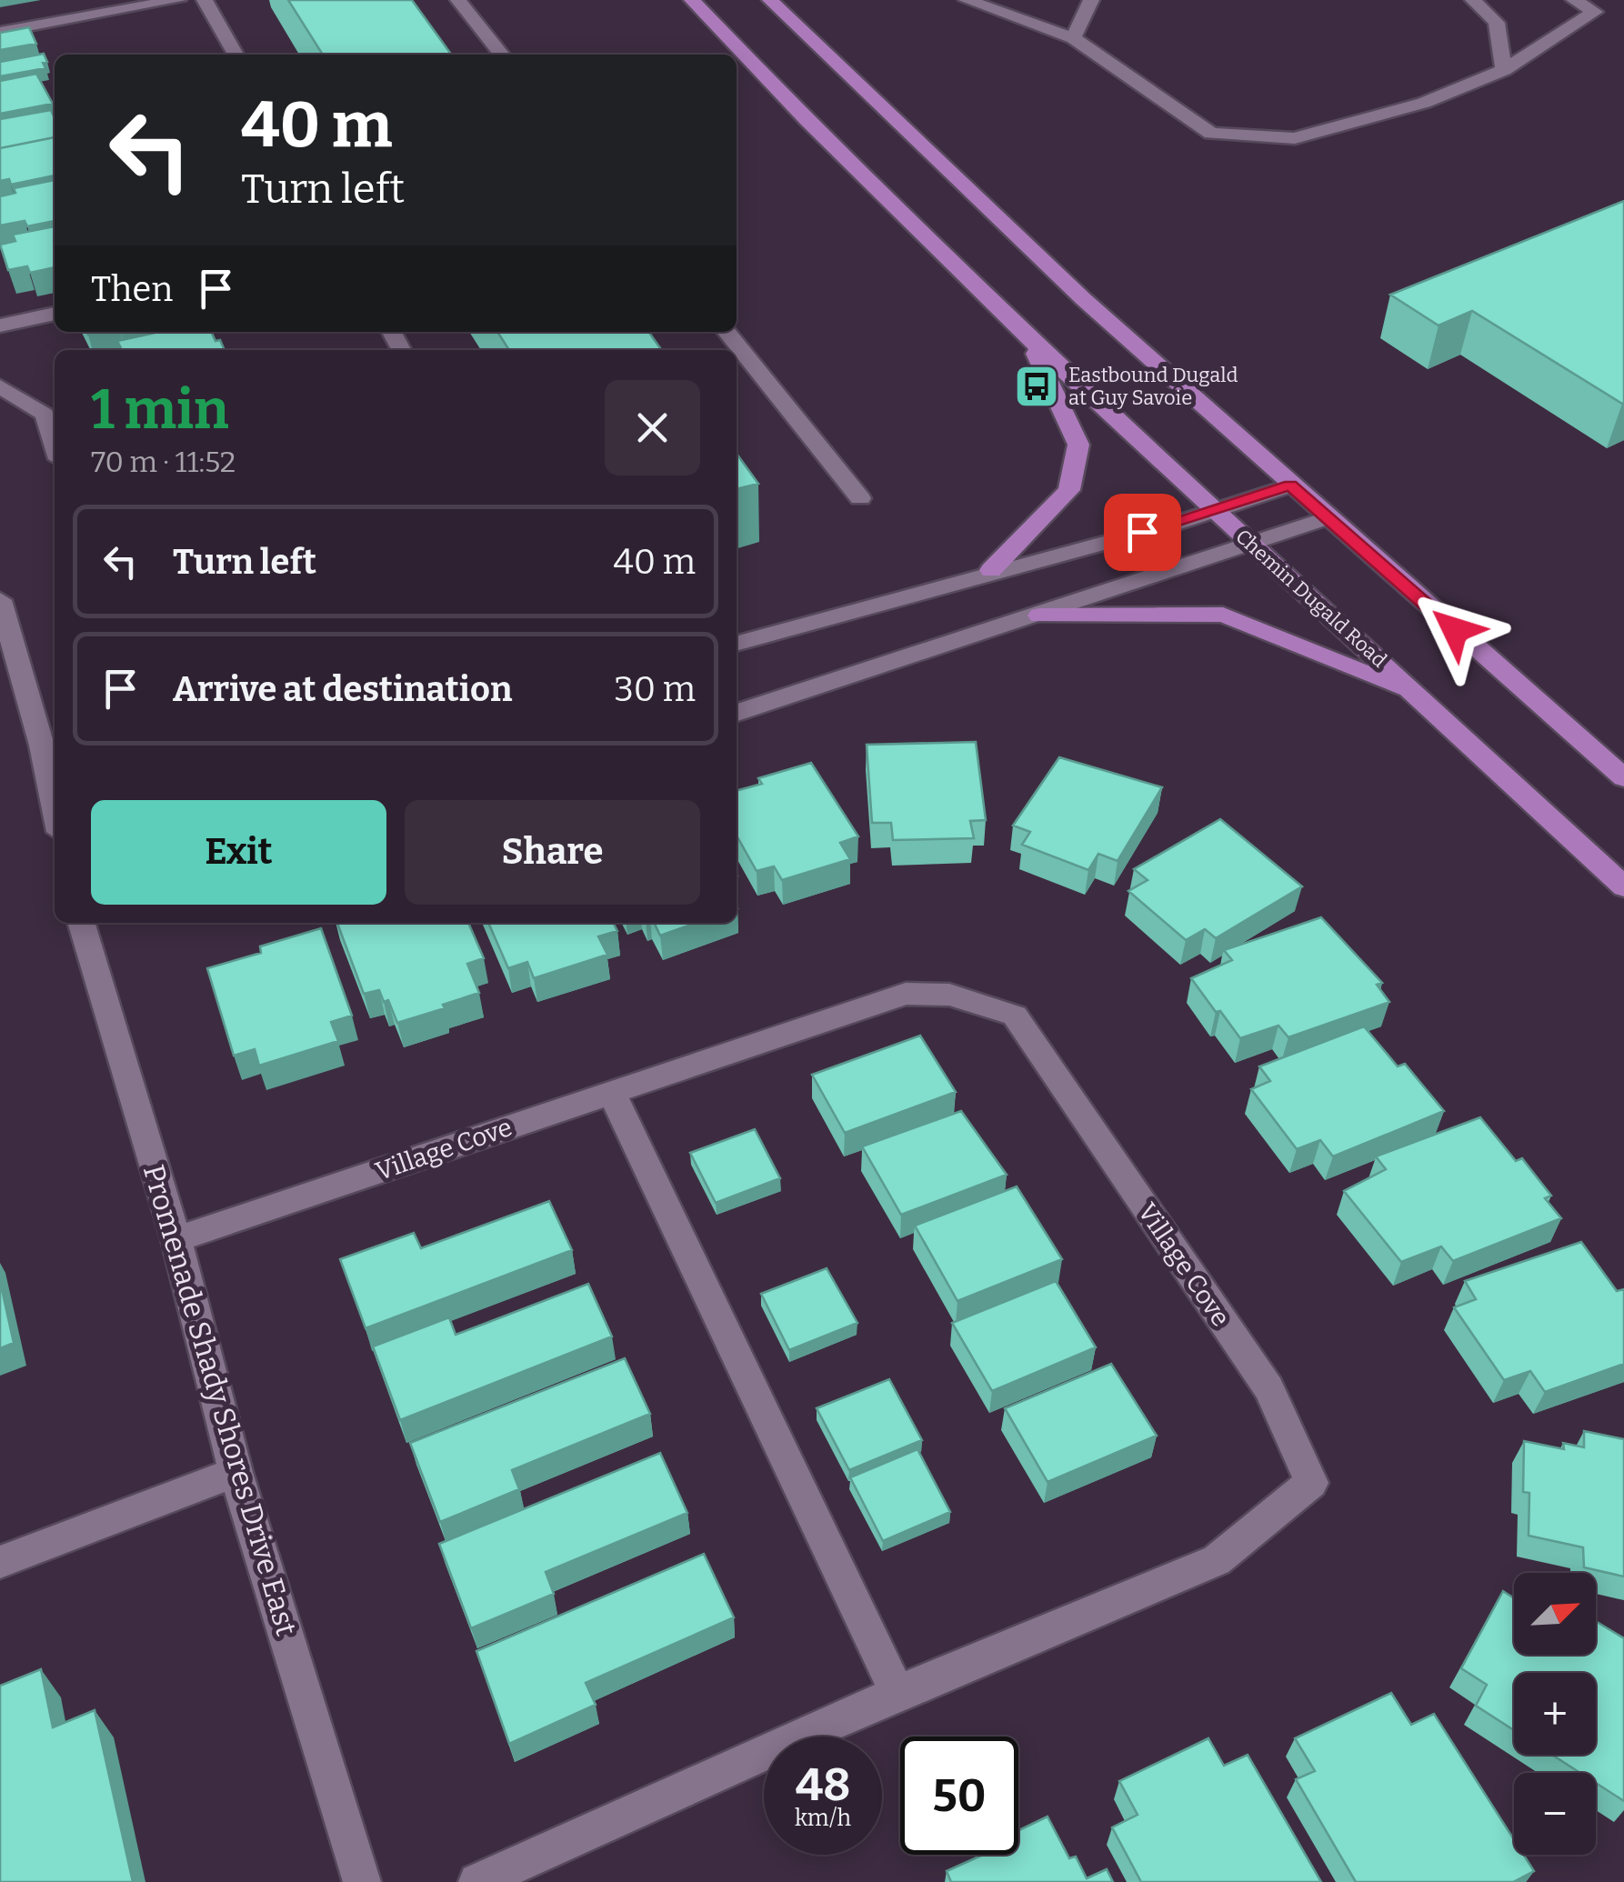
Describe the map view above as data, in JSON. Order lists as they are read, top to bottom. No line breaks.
{"streets":{"main road":["Chemin Dugald Road"],"street":["Village Cove","Promenade Shady Shores Drive East"]},"crossings":[["Village Cove","Promenade Shady Shores Drive East"]],"places":{"bus stop":["Eastbound Dugald at Guy Savoie"]},"north":"top right","page":{"turn":["40 m","Turn left"],"then":"Then","heading":["1 min","70 m · 11:52"],"list":[{"name":"Turn left","value":"40 m"},{"name":"Arrive at destination","value":"30 m"}],"buttons":["Exit","Share"],"map_buttons":["+","−"],"speed":"48 km/h","limit":"50"}}
